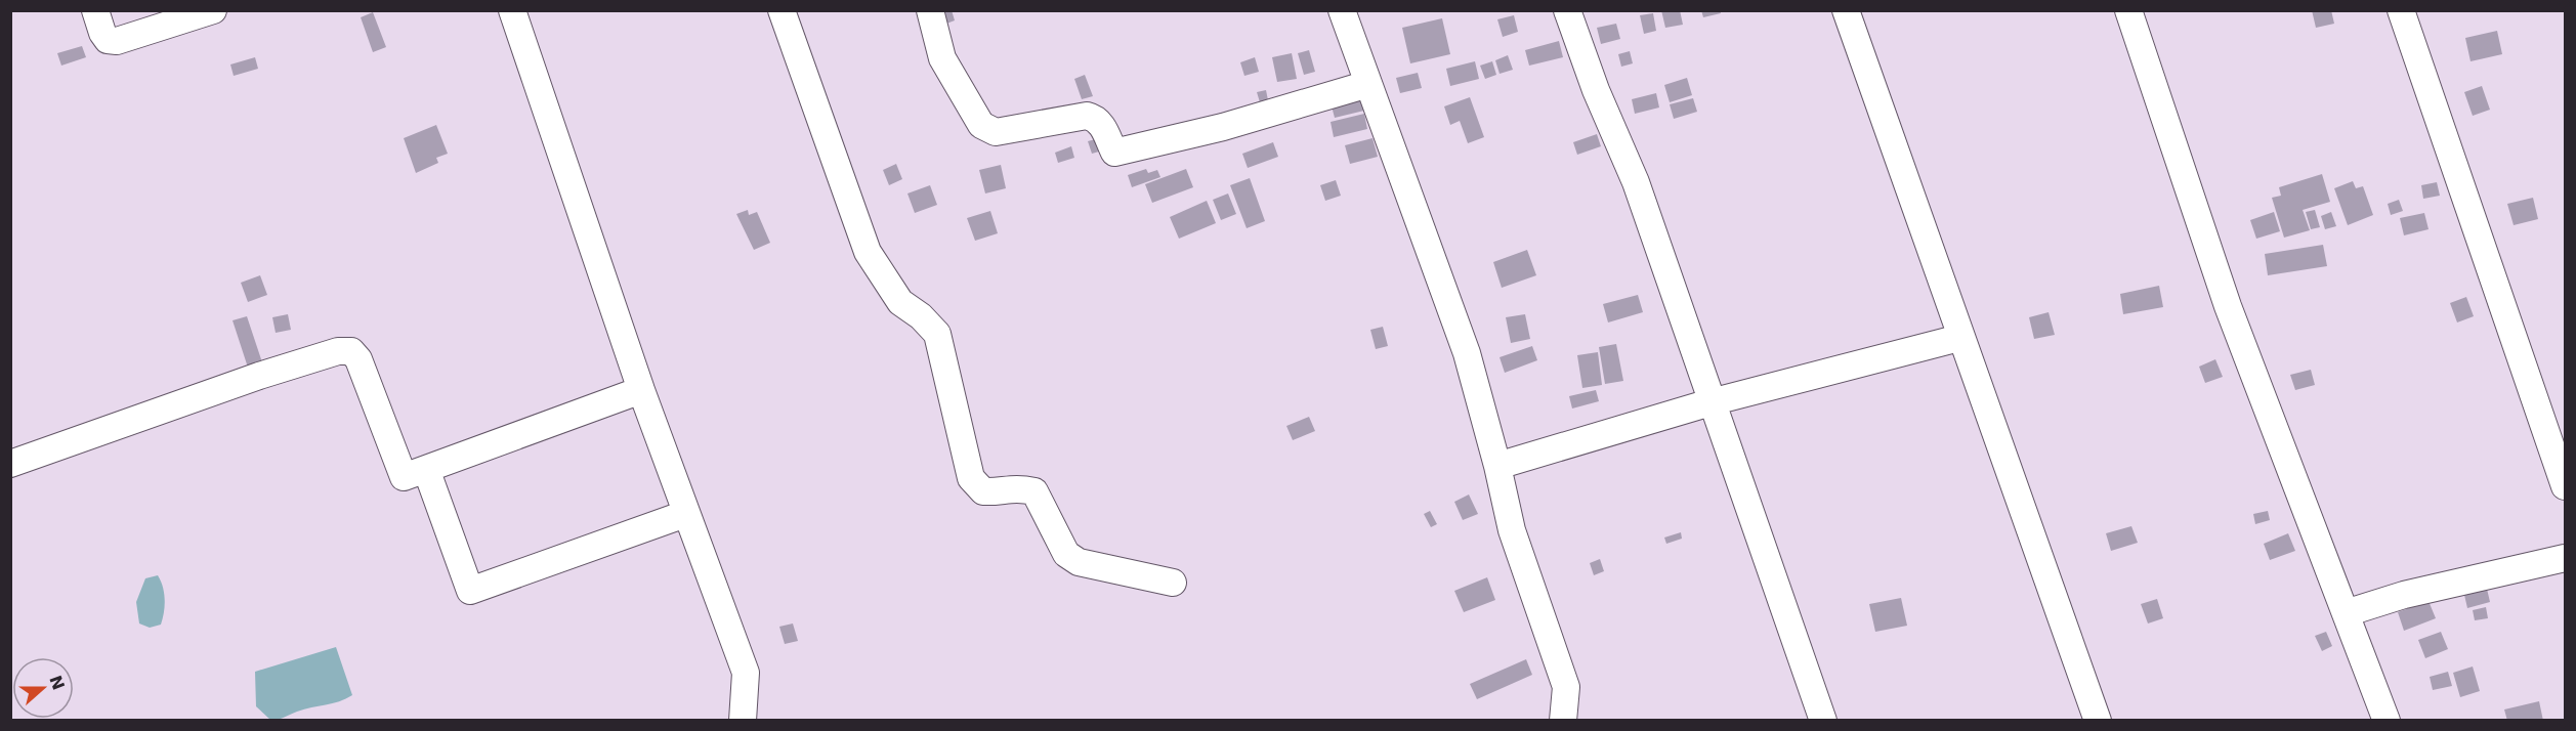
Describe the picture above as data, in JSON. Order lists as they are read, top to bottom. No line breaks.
{"north":"right"}
